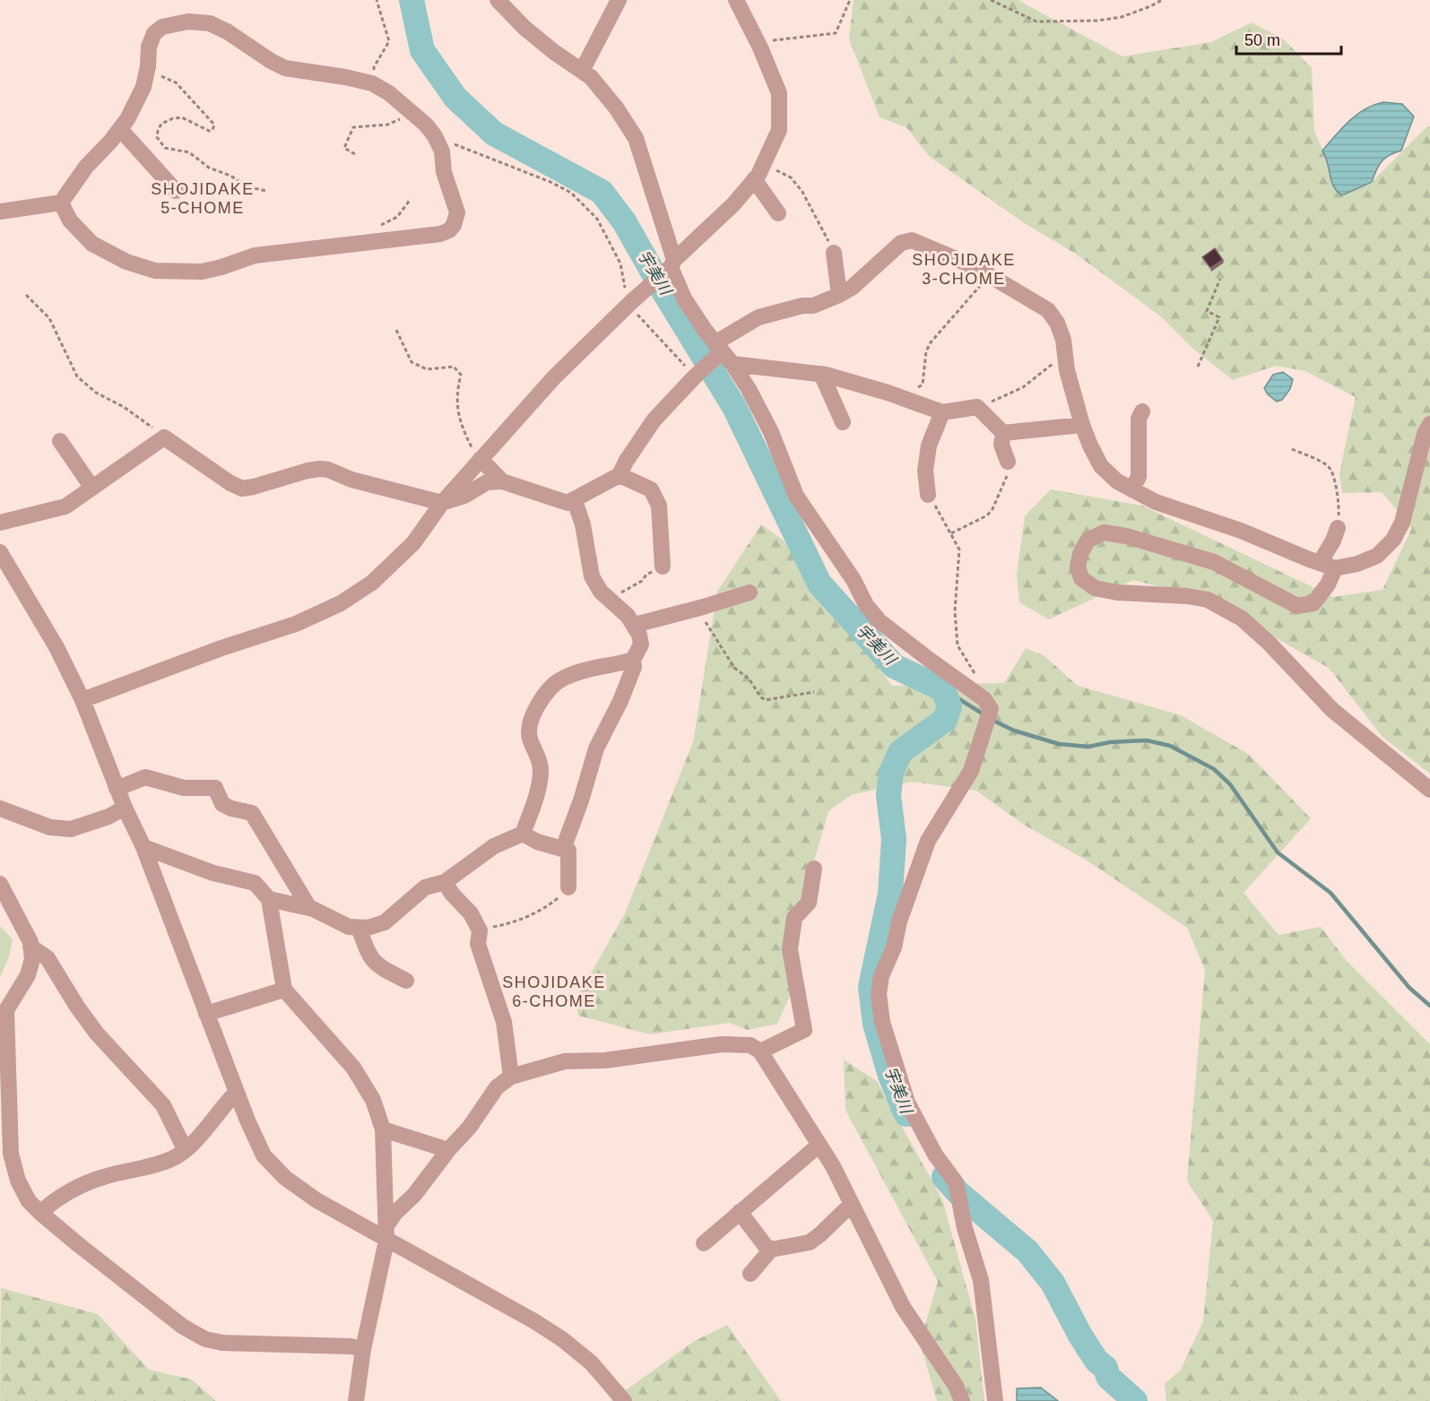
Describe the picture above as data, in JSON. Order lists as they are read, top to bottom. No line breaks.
{"districts":["SHOJIDAKE 5-CHOME","SHOJIDAKE 3-CHOME","SHOJIDAKE 6-CHOME"],"water":["宇美川"],"scale_bar":"50 m"}
